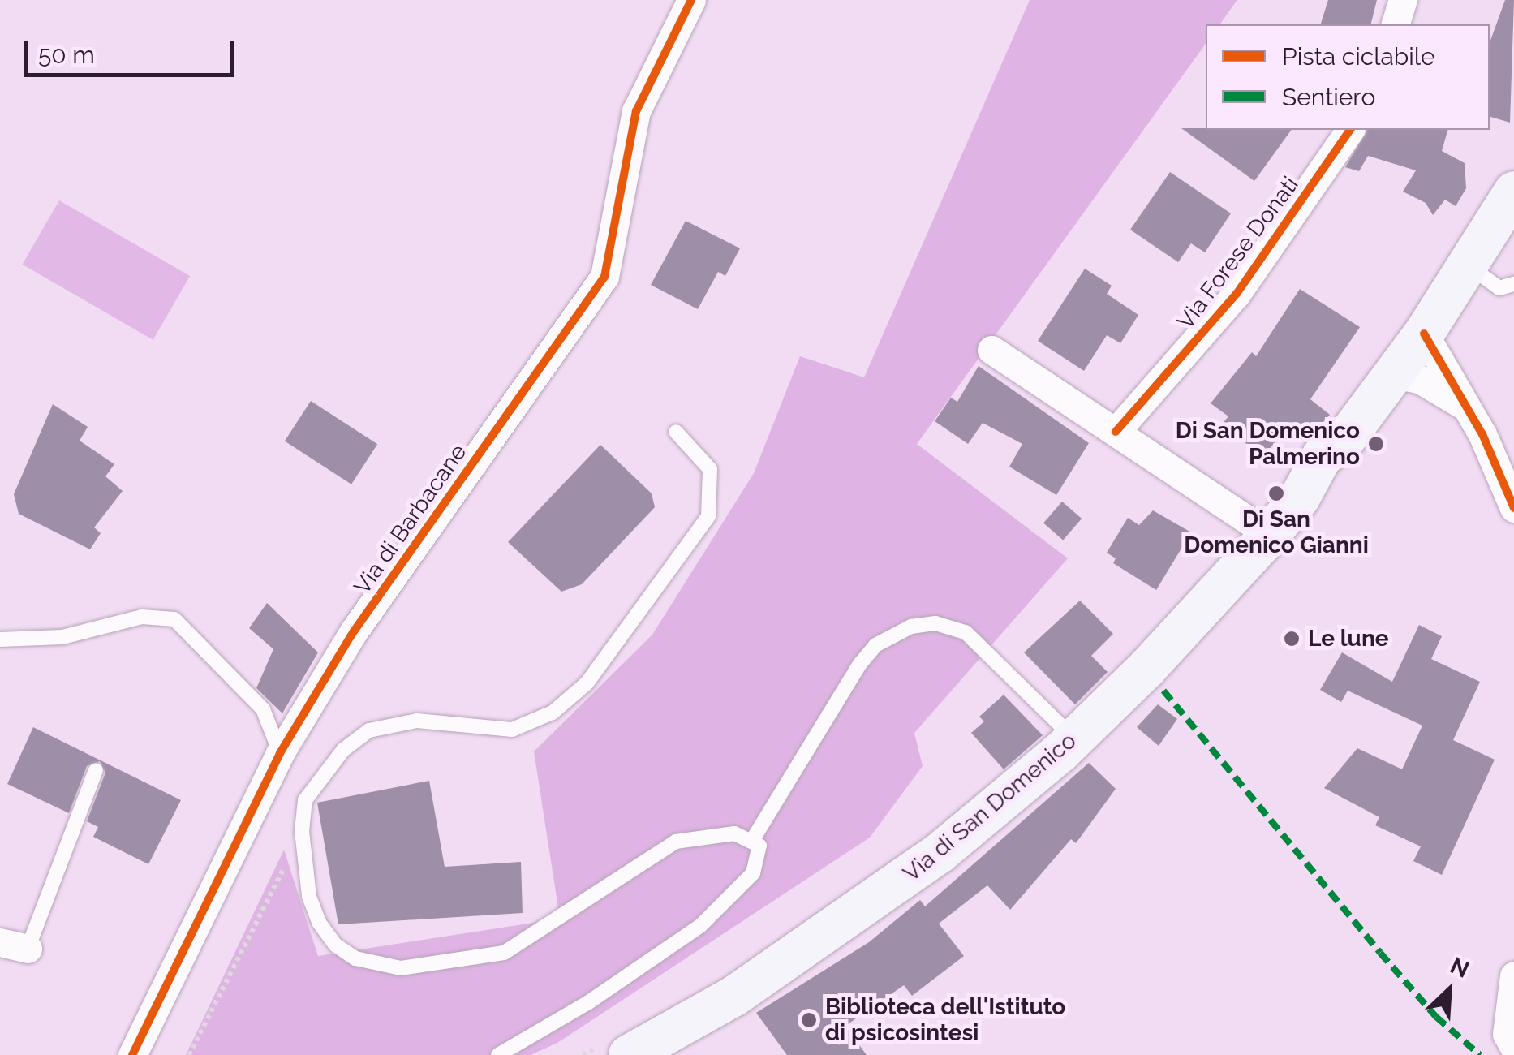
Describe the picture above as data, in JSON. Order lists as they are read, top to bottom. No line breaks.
{"streets":{"main road":["Via di San Domenico"],"street":["Via Forese Donati","Via di Barbacane"]},"places":["Di San Domenico Palmerino","Di San Domenico Gianni","Le lune","Biblioteca dell'Istituto di psicosintesi"],"legend":["Pista ciclabile","Sentiero"],"scale_bar":"50 m","north":"top right"}
